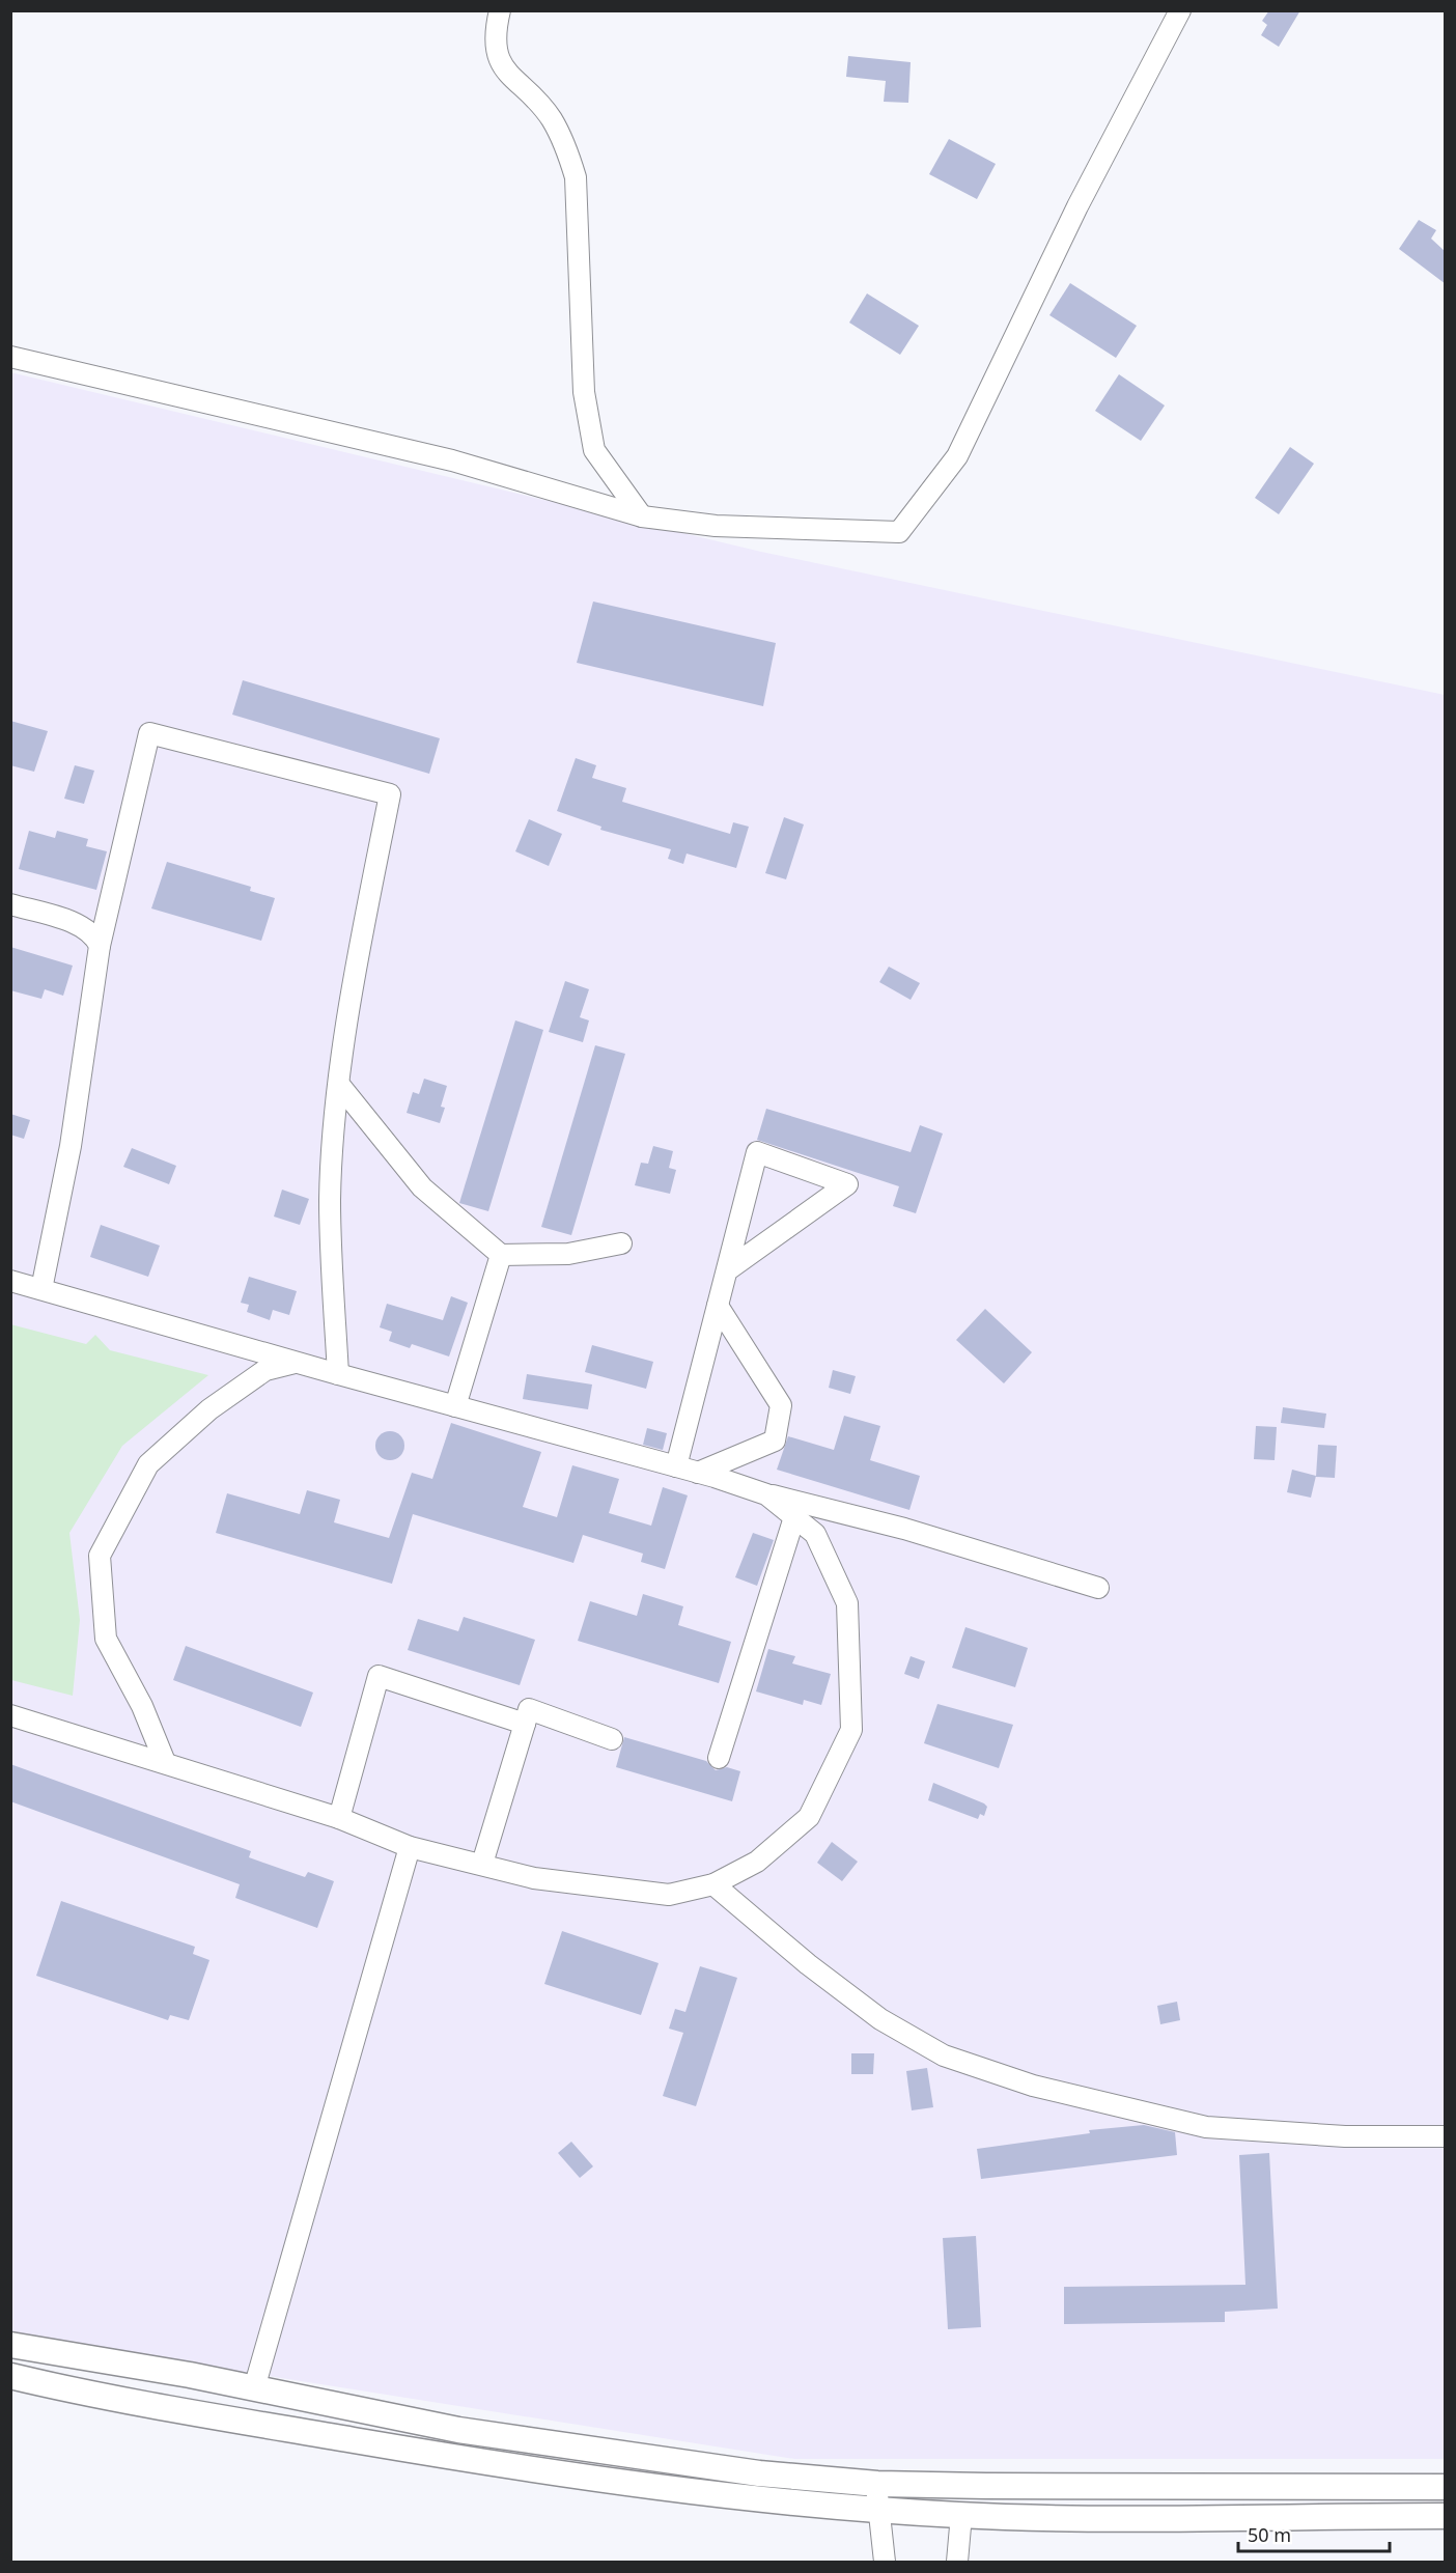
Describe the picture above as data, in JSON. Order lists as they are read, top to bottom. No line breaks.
{"scale_bar":"50 m"}
